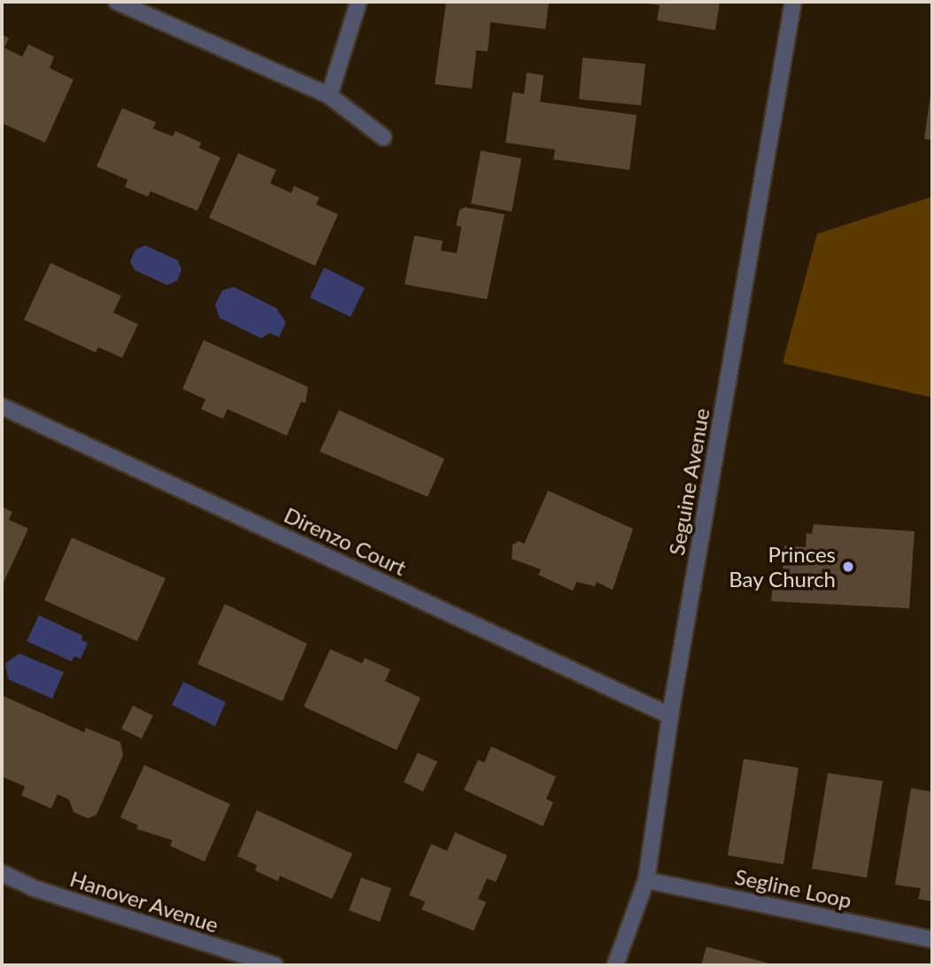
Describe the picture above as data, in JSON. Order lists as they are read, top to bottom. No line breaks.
{"streets":{"street":["Seguine Avenue","Direnzo Court","Segline Loop","Hanover Avenue"]},"crossings":[["Seguine Avenue","Direnzo Court"],["Seguine Avenue","Segline Loop"]],"places":["Princes Bay Church"]}
